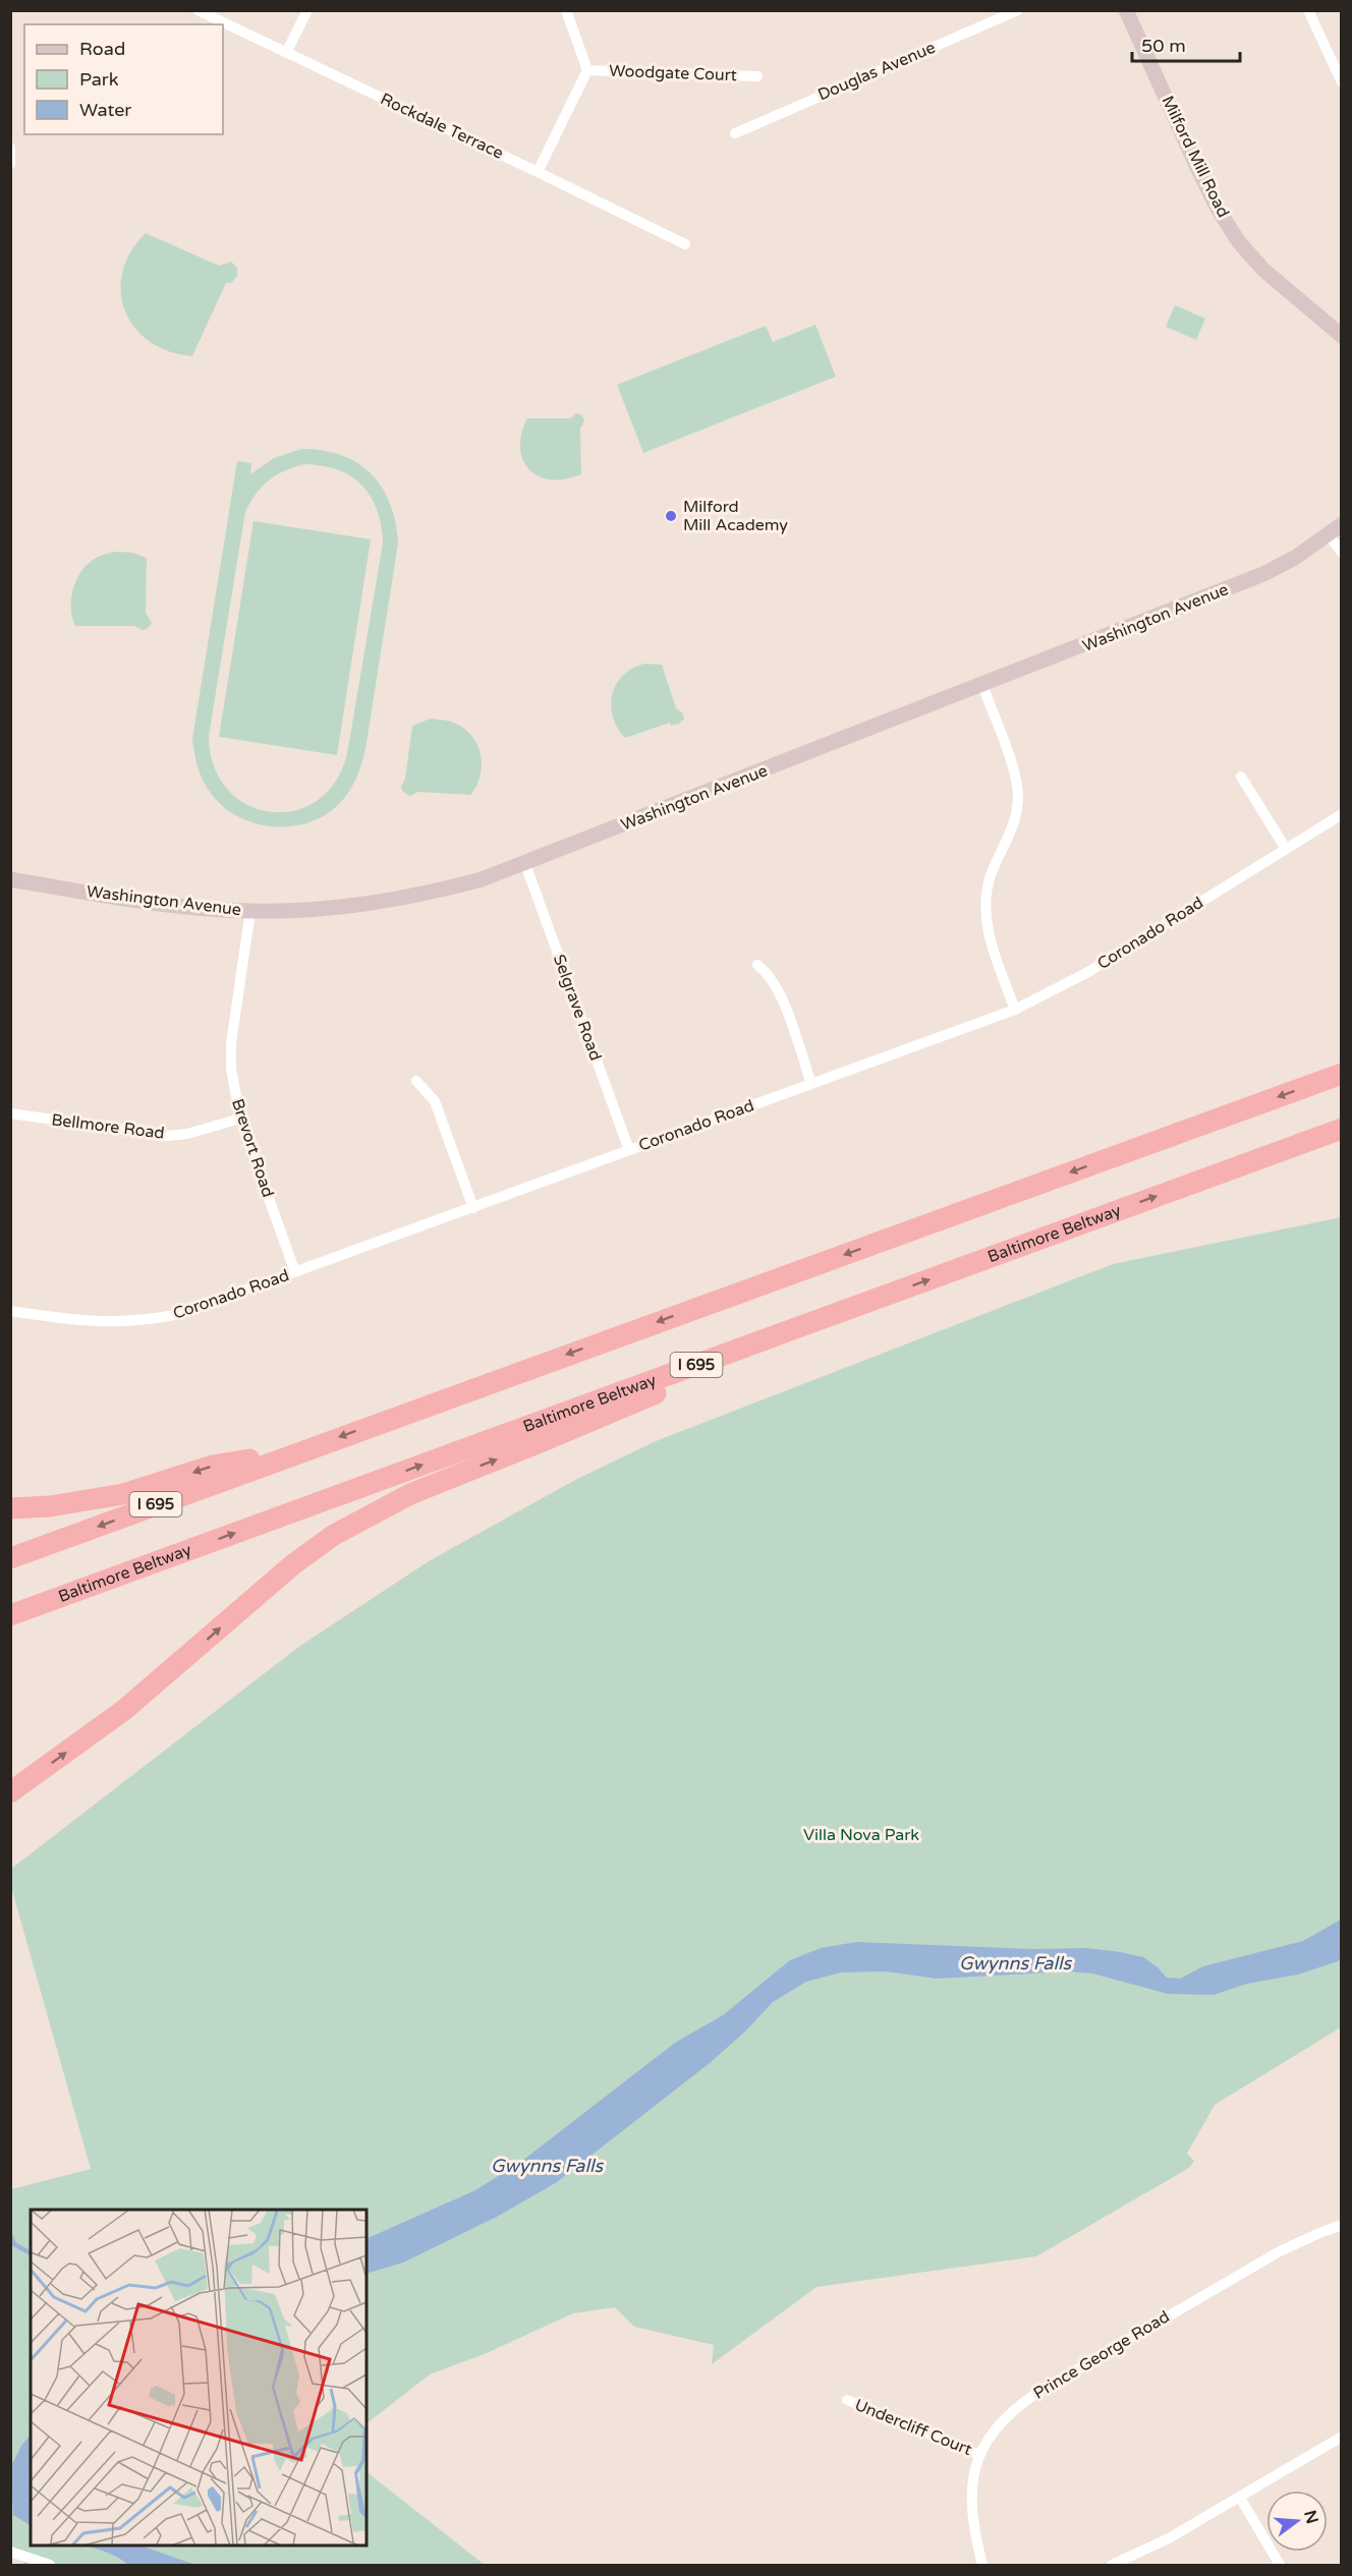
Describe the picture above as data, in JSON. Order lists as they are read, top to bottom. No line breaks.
{"streets":{"highway":["Baltimore Beltway","I 695"],"main road":["Milford Mill Road","Washington Avenue"],"street":["Douglas Avenue","Woodgate Court","Rockdale Terrace","Coronado Road","Selgrave Road","Bellmore Road","Brevort Road","Prince George Road","Undercliff Court"]},"crossings":[["Woodgate Court","Rockdale Terrace"],["Washington Avenue","Selgrave Road"],["Washington Avenue","Brevort Road"],["Coronado Road","Selgrave Road"],["Coronado Road","Brevort Road"],["Bellmore Road","Brevort Road"],["Prince George Road","Undercliff Court"]],"water":["Gwynns Falls"],"parks":["Villa Nova Park"],"places":["Milford Mill Academy"],"legend":["Road","Park","Water"],"scale_bar":"50 m","north":"right"}
